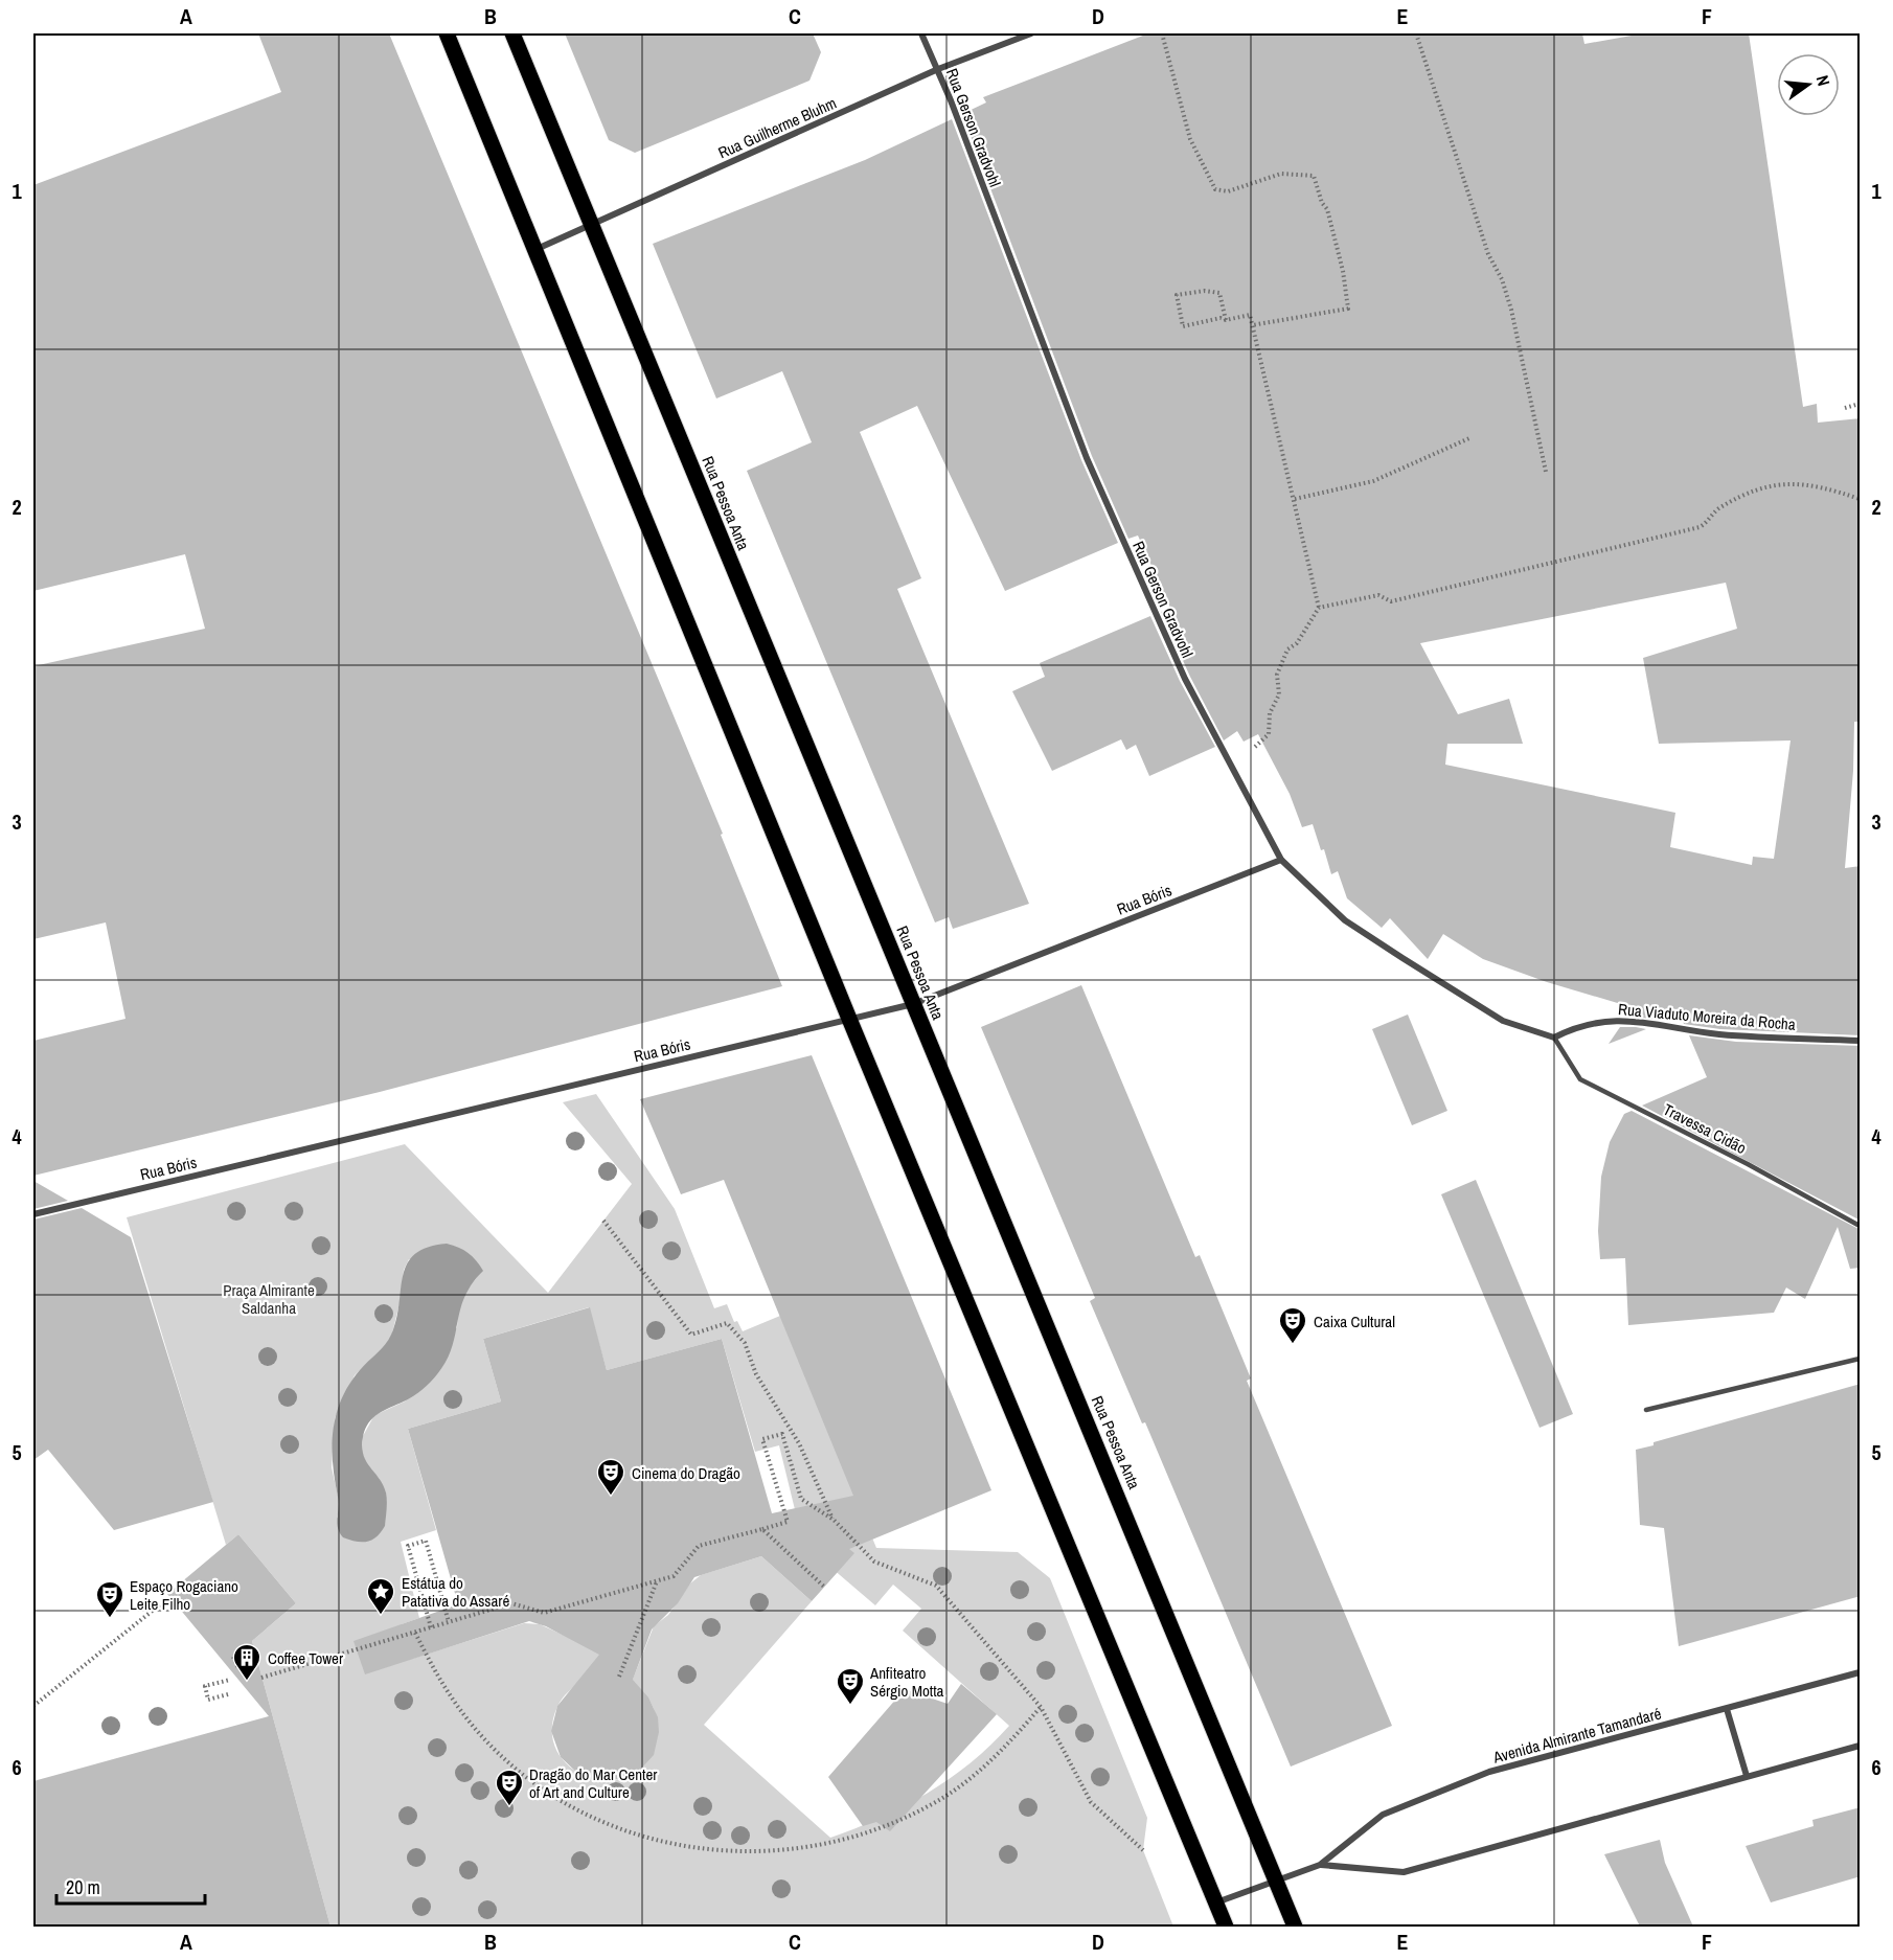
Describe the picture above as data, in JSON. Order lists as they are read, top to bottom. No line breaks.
{"streets":{"main road":["Rua Pessoa Anta"],"street":["Rua Guilherme Bluhm","Rua Gerson Gradvohl","Rua Bóris","Rua Viaduto Moreira da Rocha","Avenida Almirante Tamandaré"],"lane":["Travessa Cidão"]},"crossings":[["Rua Guilherme Bluhm","Rua Gerson Gradvohl"],["Rua Guilherme Bluhm","Rua Pessoa Anta"],["Rua Gerson Gradvohl","Rua Bóris"],["Rua Gerson Gradvohl","Rua Viaduto Moreira da Rocha"],["Rua Gerson Gradvohl","Travessa Cidão"],["Rua Pessoa Anta","Rua Bóris"],["Rua Pessoa Anta","Avenida Almirante Tamandaré"],["Rua Viaduto Moreira da Rocha","Travessa Cidão"]],"parks":["Praça Almirante Saldanha"],"places":{"theatre":["Caixa Cultural","Cinema do Dragão","Espaço Rogaciano Leite Filho","Anfiteatro Sérgio Motta","Dragão do Mar Center of Art and Culture"],"place":["Estátua do Patativa do Assaré"],"building":["Coffee Tower"]},"scale_bar":"20 m","north":"right","grid":{"columns":["A","B","C","D","E","F"],"rows":["1","2","3","4","5","6"]}}
